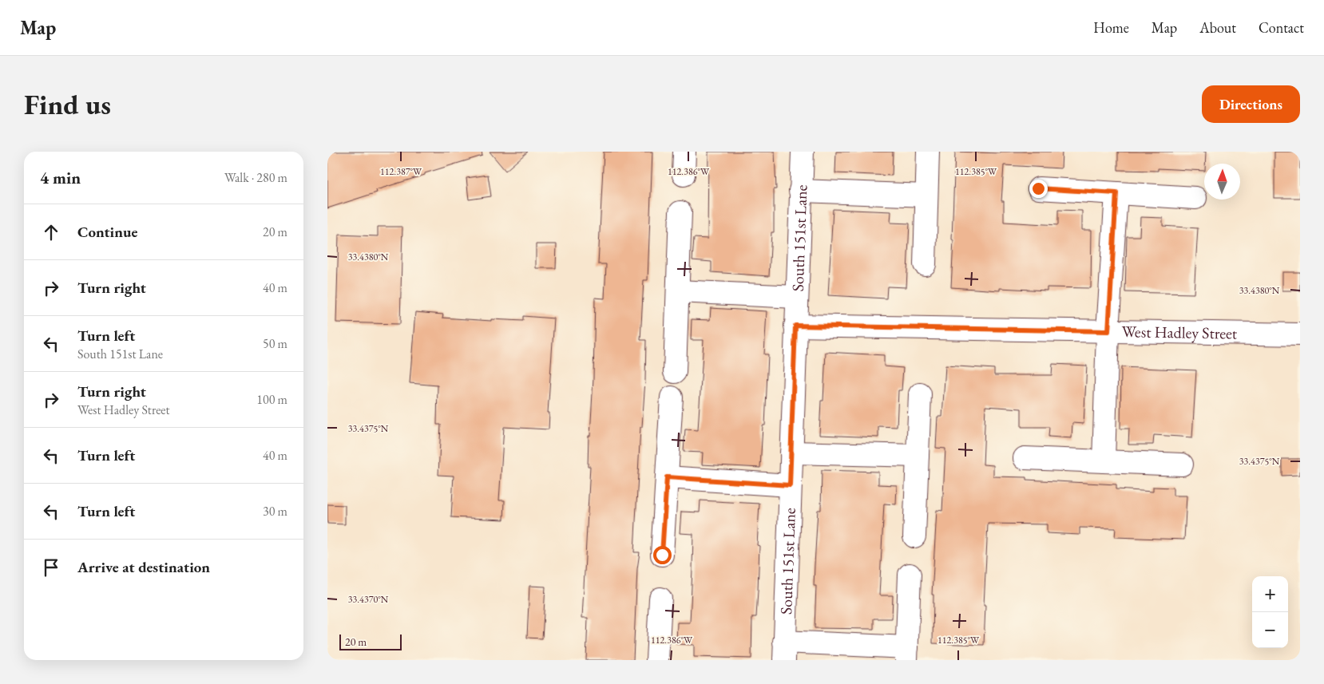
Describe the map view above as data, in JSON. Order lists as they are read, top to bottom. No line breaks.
{"streets":{"street":["South 151st Lane","West Hadley Street"]},"crossings":[["South 151st Lane","West Hadley Street"]],"scale_bar":"20 m","north":"top","page":{"header":"Map","nav":["Home","Map","About","Contact"],"buttons":"Directions","title":"Find us","heading":["4 min","Walk · 280 m"],"list":[["Continue","20 m"],["Turn right","40 m"],["Turn left","South 151st Lane","50 m"],["Turn right","West Hadley Street","100 m"],["Turn left","40 m"],["Turn left","30 m"],"Arrive at destination"],"map_buttons":["+","−"],"scale":"20 m"},"coordinates":["112.387°W","112.386°W","112.385°W","33.4380°N","33.4375°N","33.4370°N"]}
